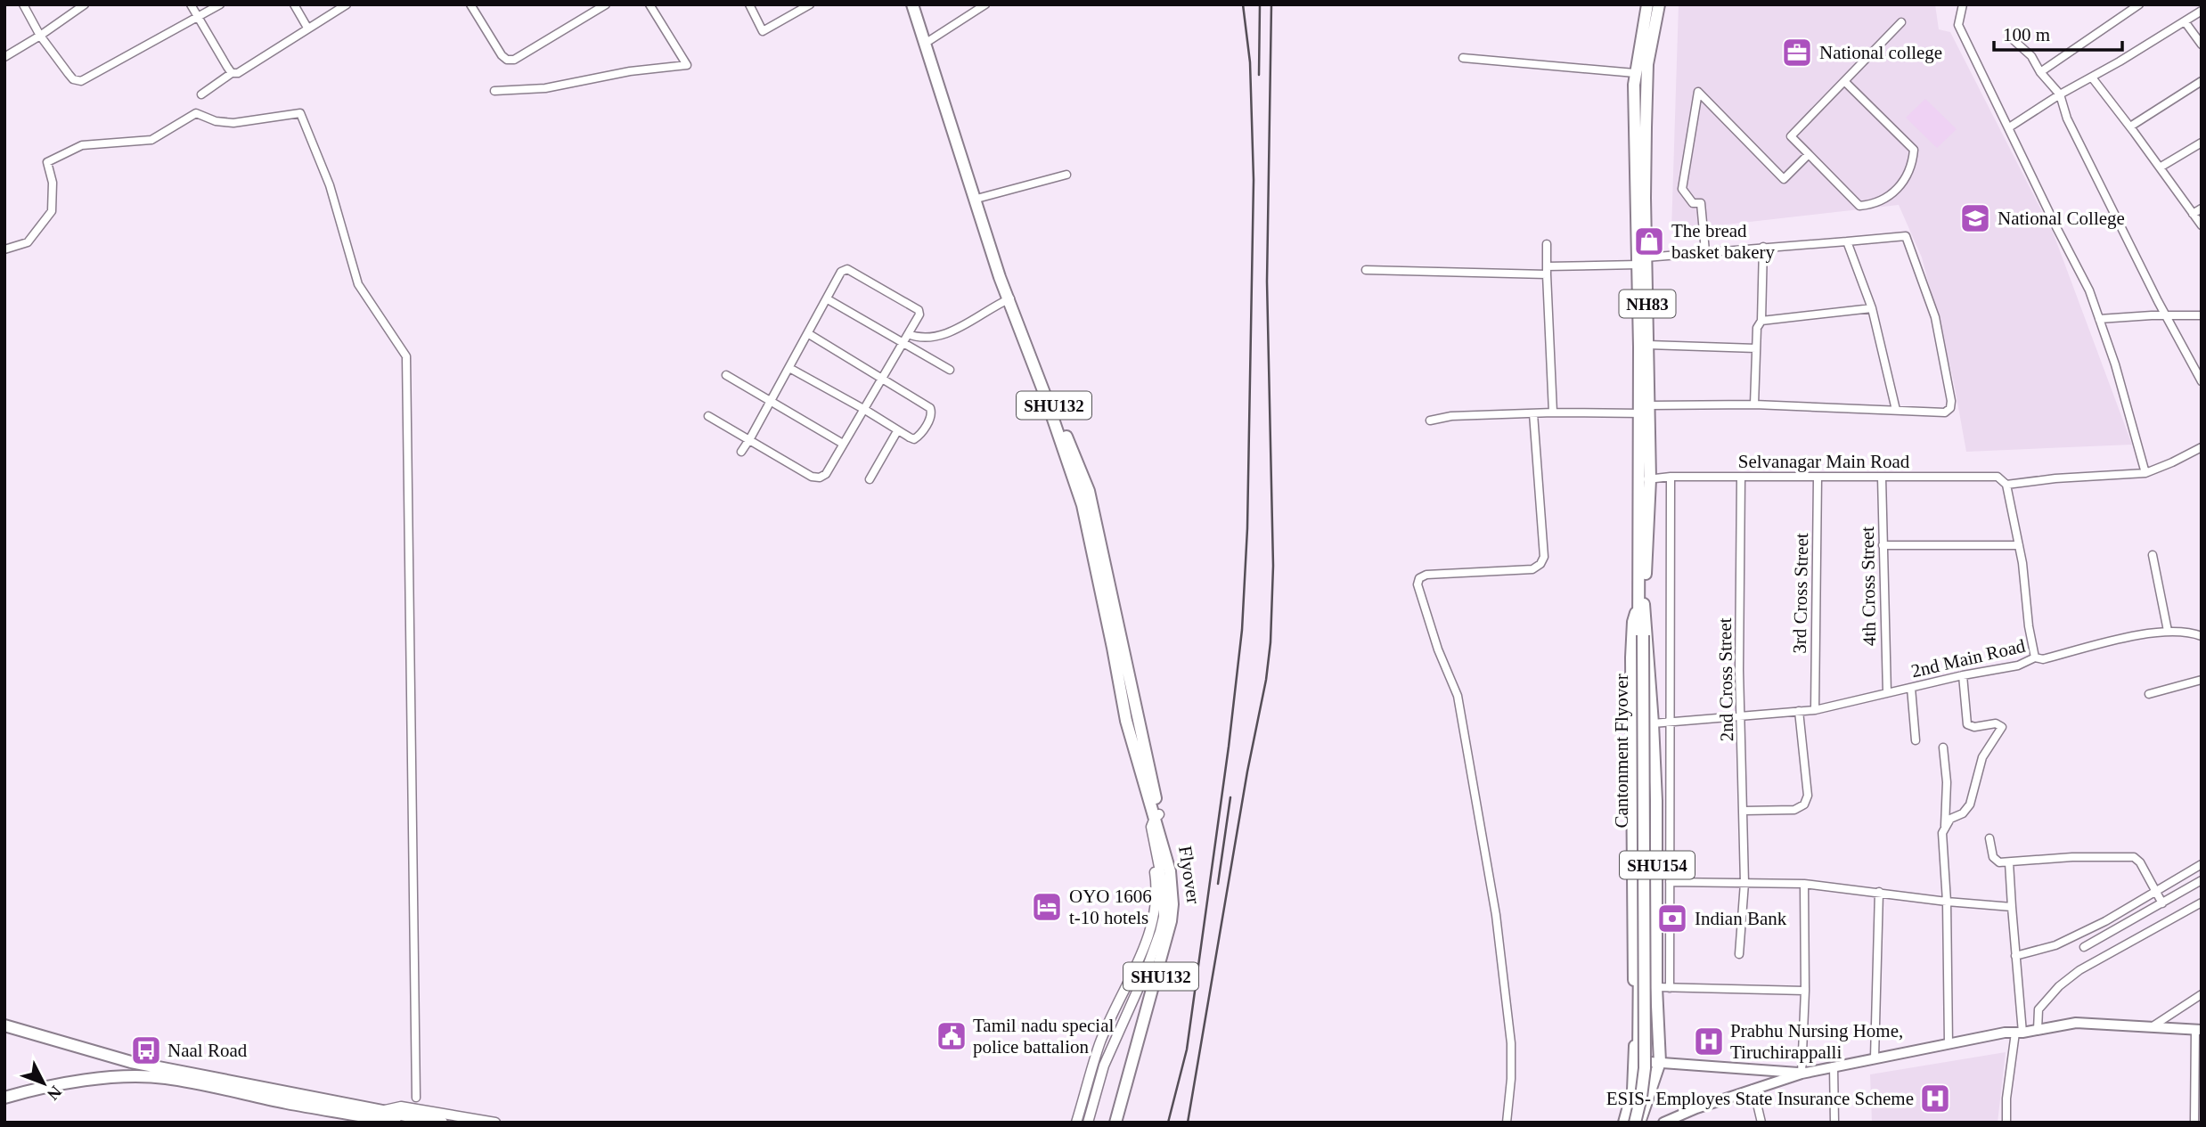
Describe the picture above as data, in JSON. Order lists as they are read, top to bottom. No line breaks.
{"streets":{"main road":["NH83","SHU132","Cantonment Flyover","SHU154","Flyover"],"street":["Selvanagar Main Road","4th Cross Street","3rd Cross Street","2nd Main Road","2nd Cross Street"]},"crossings":[["NH83","Selvanagar Main Road"],["NH83","Cantonment Flyover"],["NH83","SHU154"],["SHU132","Flyover"],["Selvanagar Main Road","4th Cross Street"],["Selvanagar Main Road","3rd Cross Street"],["Selvanagar Main Road","2nd Cross Street"],["4th Cross Street","2nd Main Road"],["3rd Cross Street","2nd Main Road"],["2nd Main Road","2nd Cross Street"],["2nd Main Road","SHU154"],["Cantonment Flyover","SHU154"]],"places":{"office":["National college"],"school or university":["National College"],"shop":["The bread basket bakery"],"hotel":["OYO 1606 t-10 hotels"],"bank":["Indian Bank"],"public building":["Tamil nadu special police battalion"],"hospital":["Prabhu Nursing Home, Tiruchirappalli","ESIS- Employes State Insurance Scheme"],"bus stop":["Naal Road"]},"scale_bar":"100 m","north":"bottom right"}
